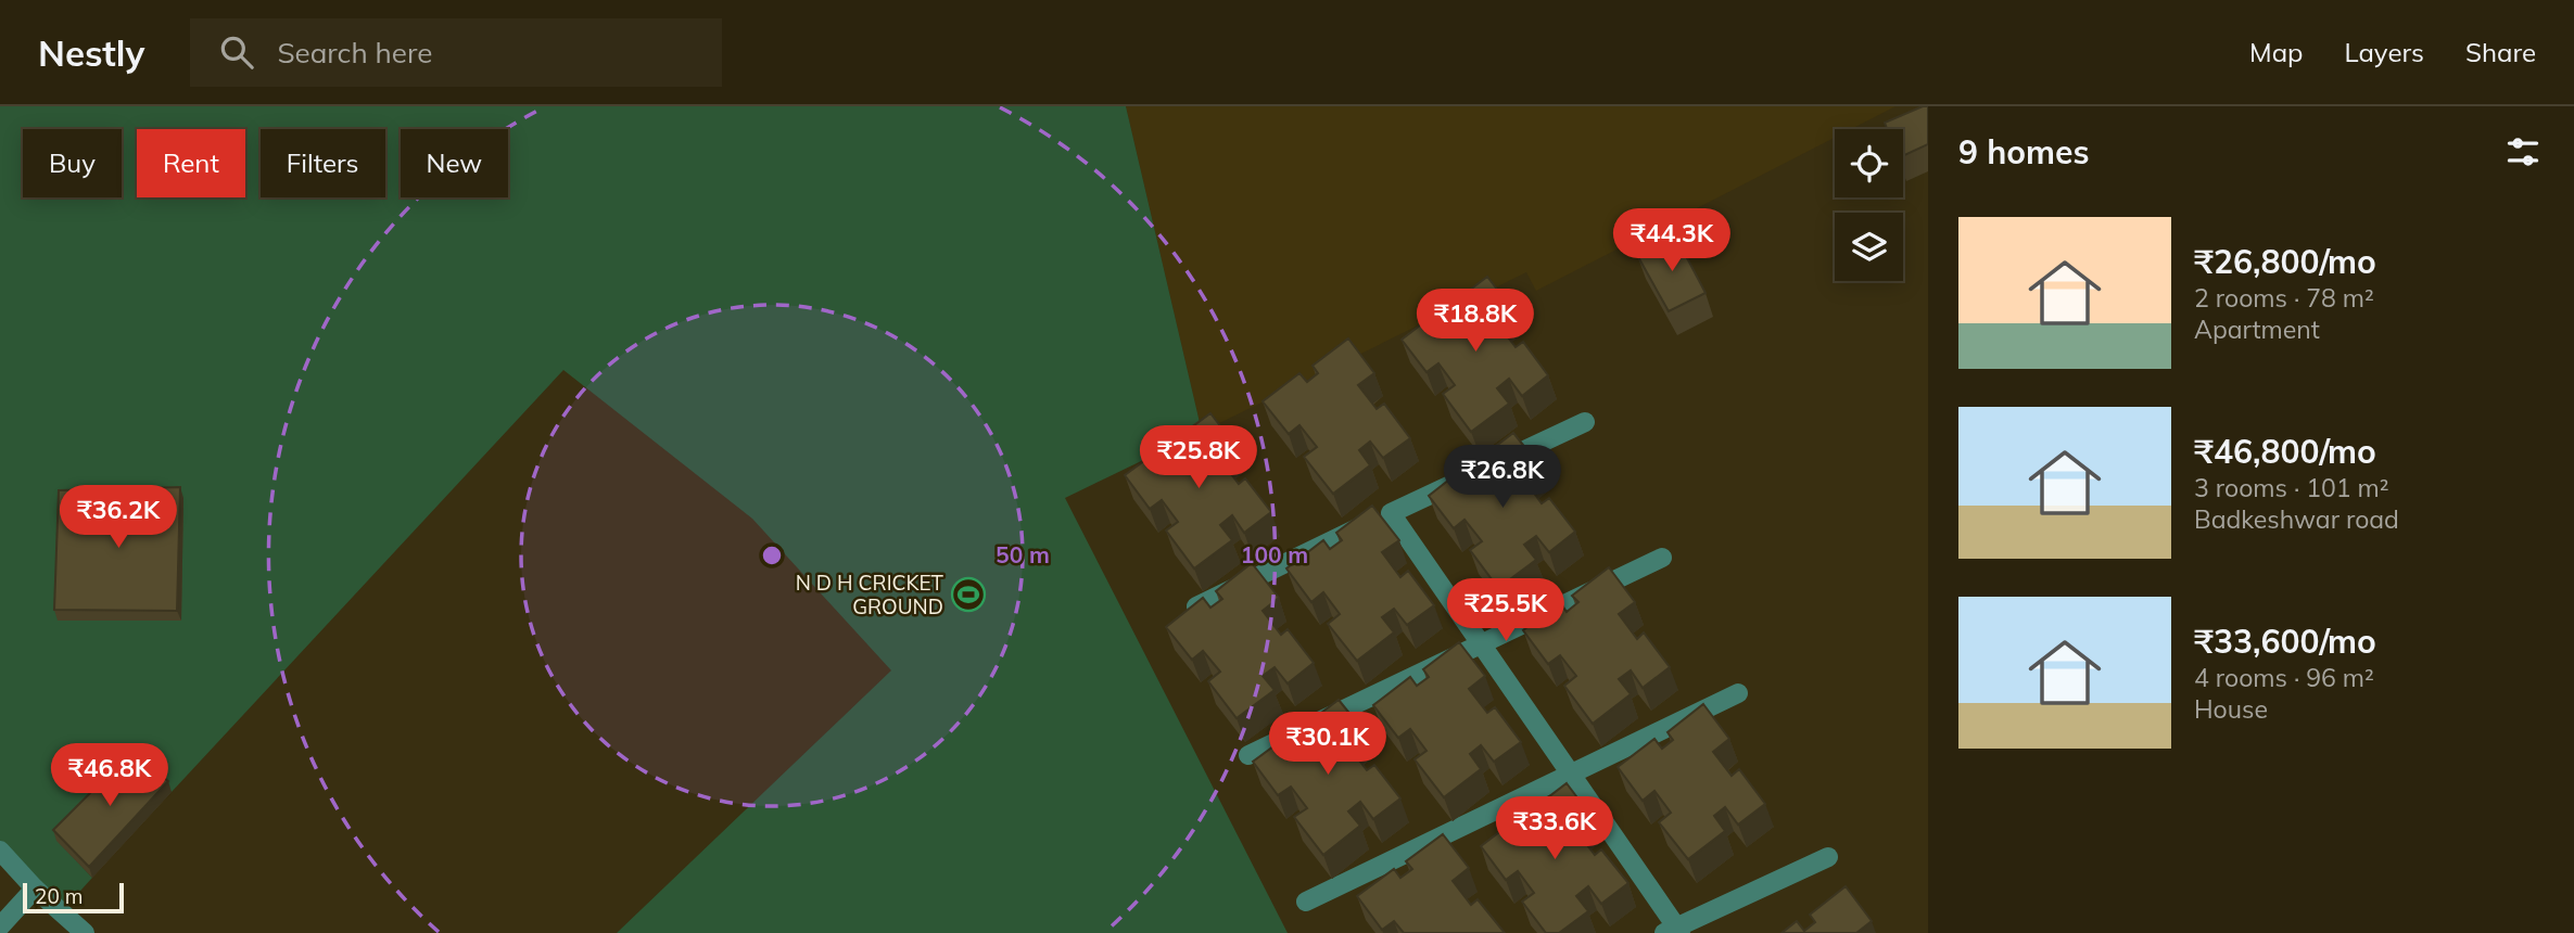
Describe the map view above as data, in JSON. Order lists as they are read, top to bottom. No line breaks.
{"places":{"sports":["N D H CRICKET GROUND"]},"scale_bar":"20 m","page":{"header":"Nestly","search":"Search here","nav":["Map","Layers","Share"],"heading":"9 homes","chip":["Buy","Rent","Filters","New"],"list":[{"name":"₹26,800/mo","note":"2 rooms · 78 m² · Apartment"},{"name":"₹46,800/mo","note":"3 rooms · 101 m² · Badkeshwar road"},{"name":"₹33,600/mo","note":"4 rooms · 96 m² · House"}],"price":["₹44.3K","₹18.8K","₹25.8K","₹26.8K","₹36.2K","₹25.5K","₹30.1K","₹46.8K","₹33.6K"],"scale":"20 m"},"rings":["50 m","100 m"]}
